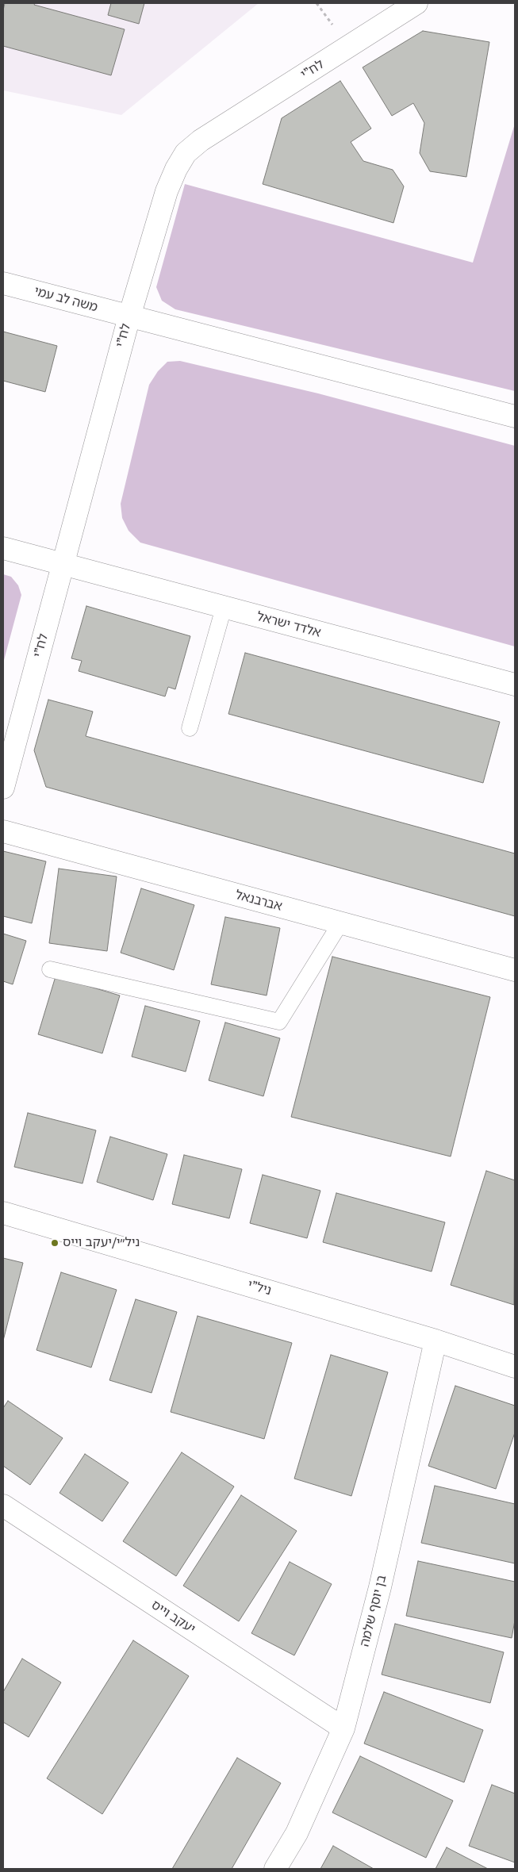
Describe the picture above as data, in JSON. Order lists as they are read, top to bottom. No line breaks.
{"streets":{"street":["לח\"י","משה לב עמי","אלדד ישראל","אברבנאל","ניל\"י","בן יוסף שלמה","יעקב וייס"]},"crossings":[["לח\"י","משה לב עמי"],["לח\"י","אלדד ישראל"],["ניל\"י","בן יוסף שלמה"],["בן יוסף שלמה","יעקב וייס"]],"places":["ניל״י/יעקב וייס"]}
